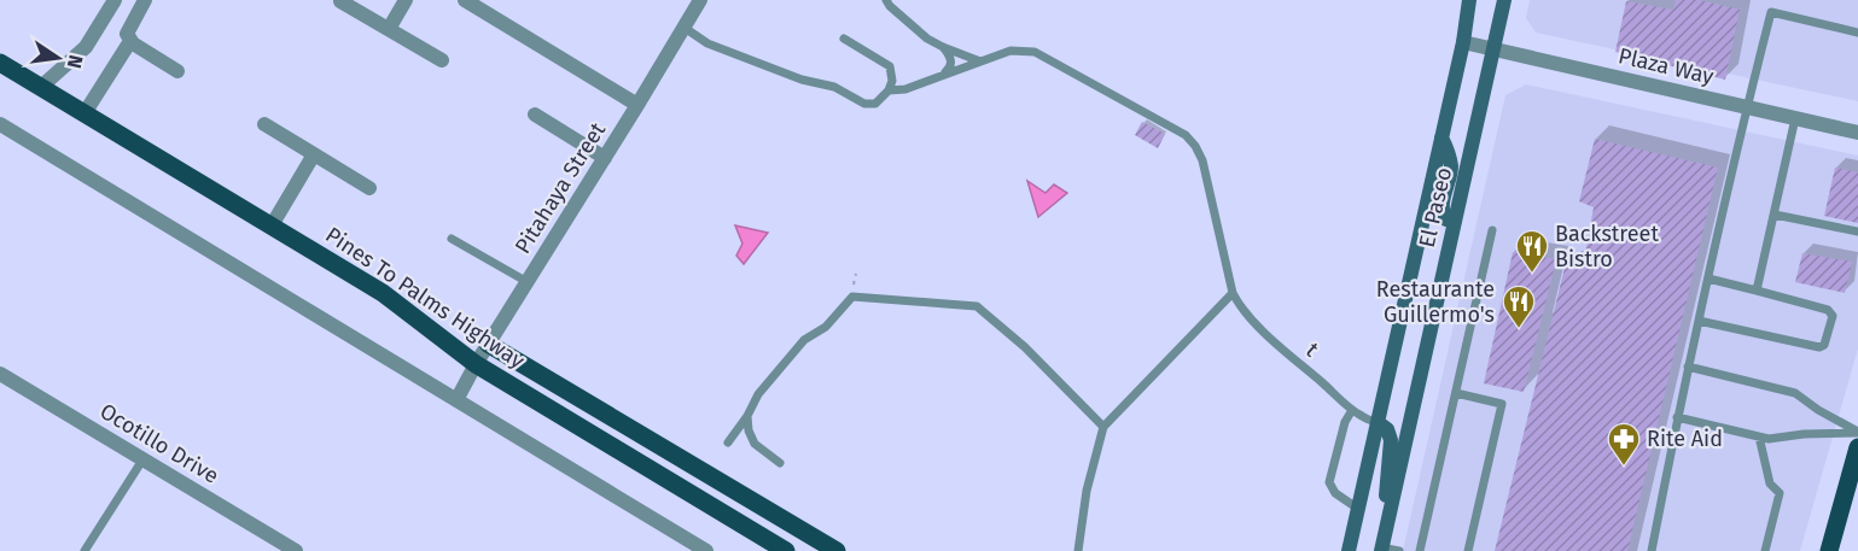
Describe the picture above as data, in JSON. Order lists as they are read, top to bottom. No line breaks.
{"streets":{"main road":["Pines To Palms Highway"],"street":["Plaza Way","Pitahaya Street","El Paseo","Ocotillo Drive"],"lane":["t"]},"crossings":[["Plaza Way","El Paseo"],["Pitahaya Street","Pines To Palms Highway"],["El Paseo","t"]],"places":{"restaurant":["Backstreet Bistro","Restaurante Guillermo's"],"pharmacy":["Rite Aid"]},"north":"right"}
